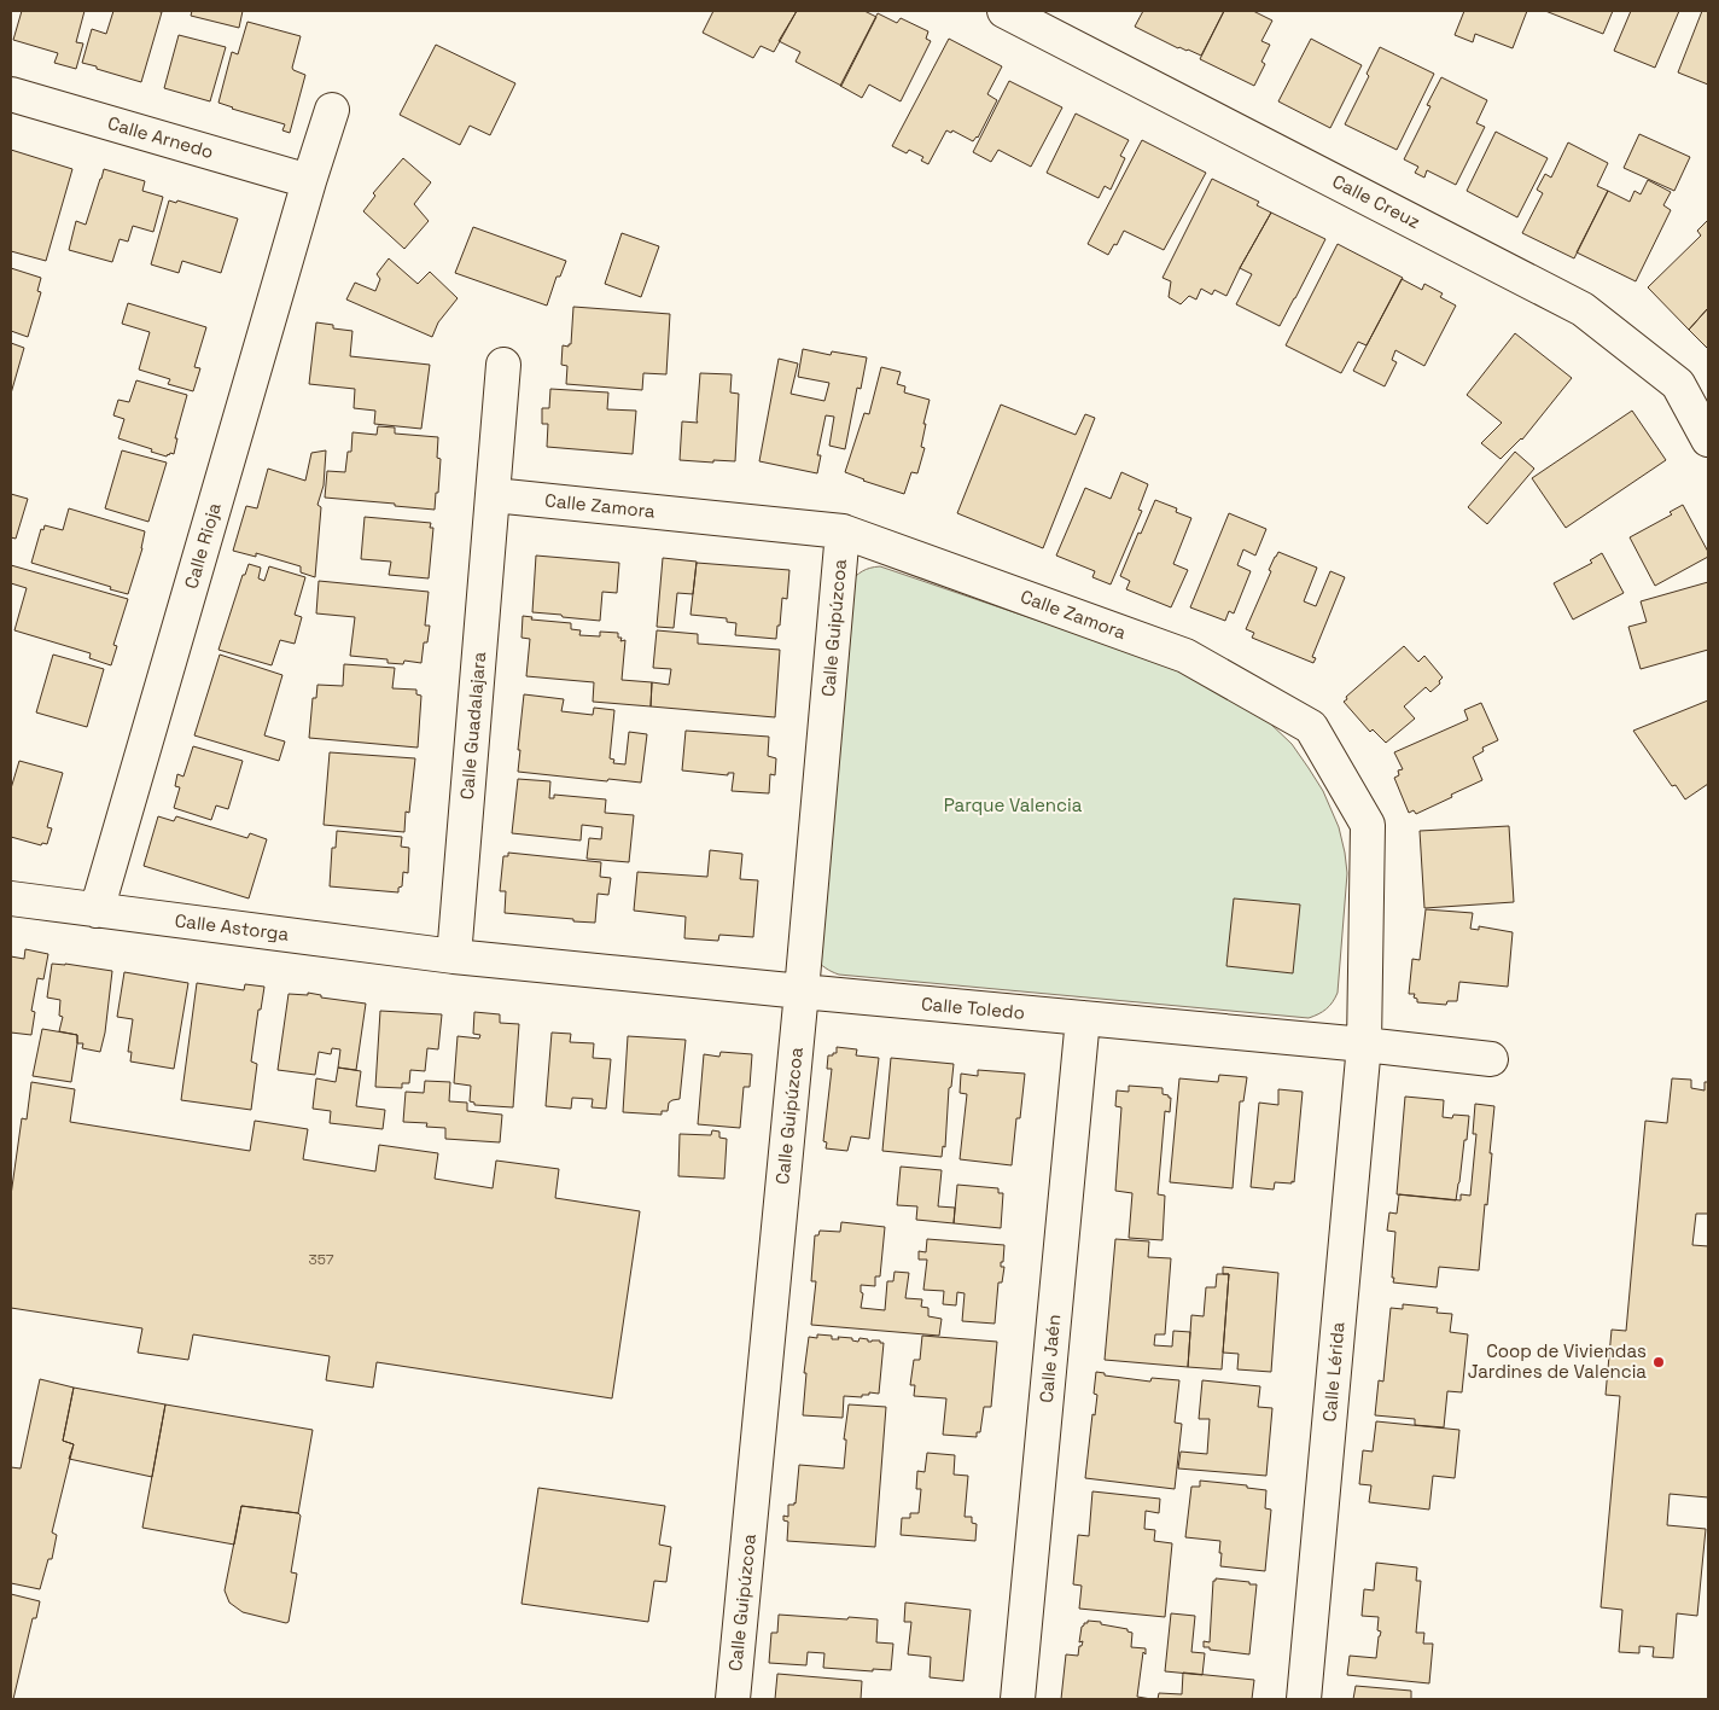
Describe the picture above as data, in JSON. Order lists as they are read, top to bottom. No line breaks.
{"streets":{"street":["Calle Arnedo","Calle Creuz","Calle Zamora","Calle Rioja","Calle Guipúzcoa","Calle Guadalajara","Calle Astorga","Calle Toledo","Calle Jaén","Calle Lérida"]},"crossings":[["Calle Arnedo","Calle Rioja"],["Calle Zamora","Calle Guipúzcoa"],["Calle Zamora","Calle Guadalajara"],["Calle Zamora","Calle Toledo"],["Calle Zamora","Calle Lérida"],["Calle Rioja","Calle Astorga"],["Calle Guipúzcoa","Calle Toledo"],["Calle Guadalajara","Calle Astorga"],["Calle Guadalajara","Calle Toledo"],["Calle Astorga","Calle Toledo"],["Calle Toledo","Calle Jaén"],["Calle Toledo","Calle Lérida"]],"parks":["Parque Valencia"],"places":["Coop de Viviendas Jardines de Valencia"],"house_numbers":["357"]}
